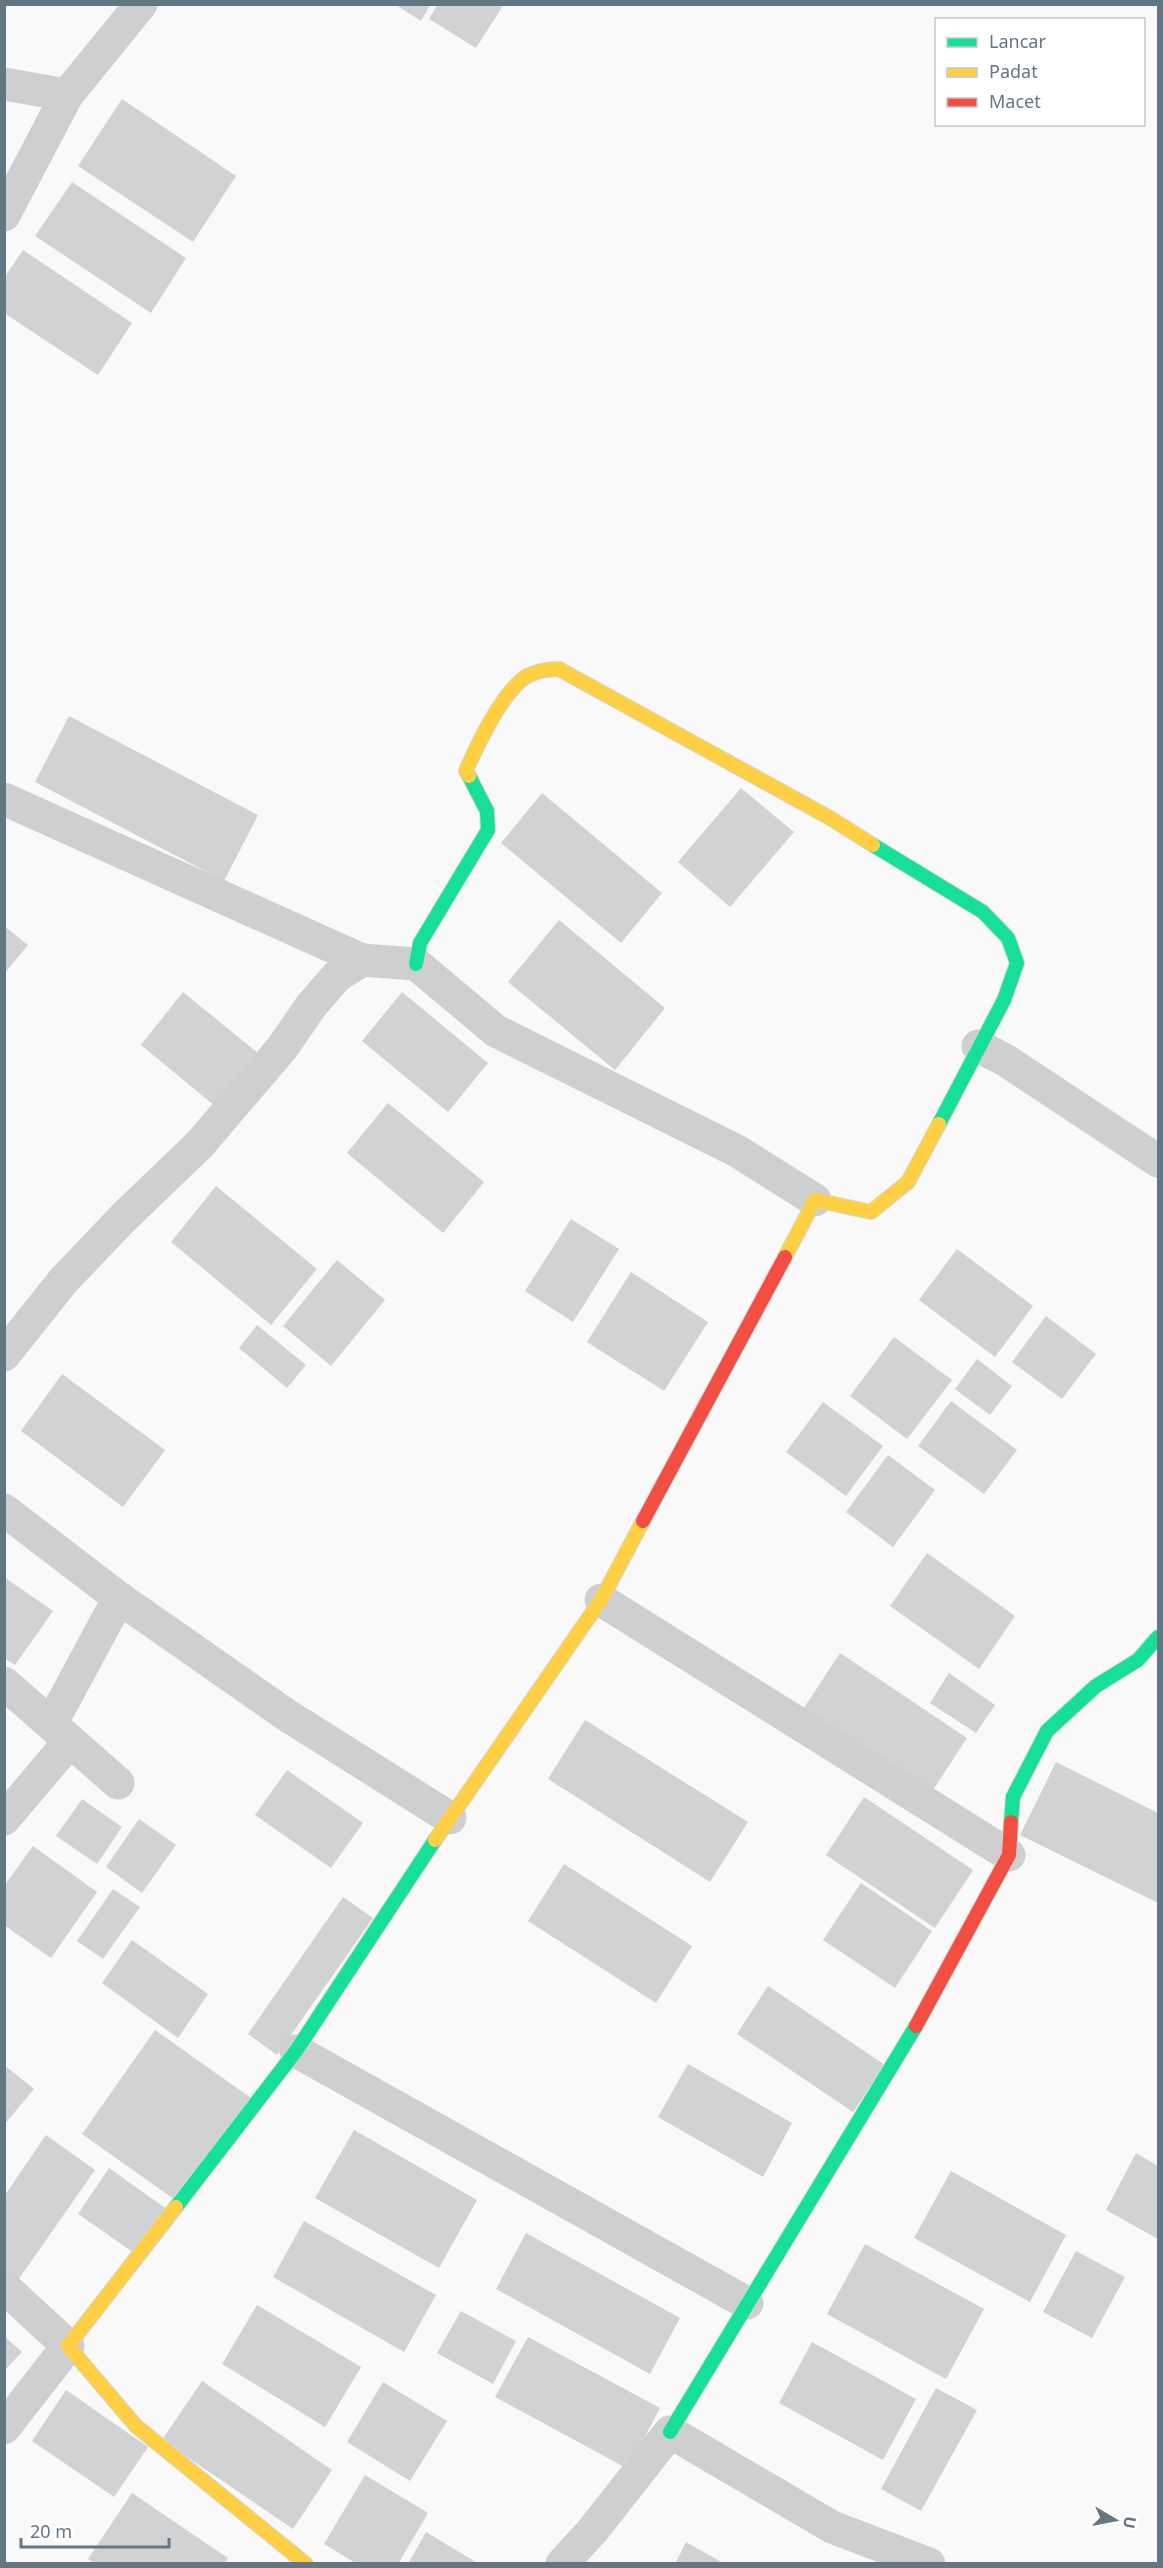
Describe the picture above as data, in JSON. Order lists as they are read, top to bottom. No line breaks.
{"legend":["Lancar","Padat","Macet"],"scale_bar":"20 m","north":"right"}
